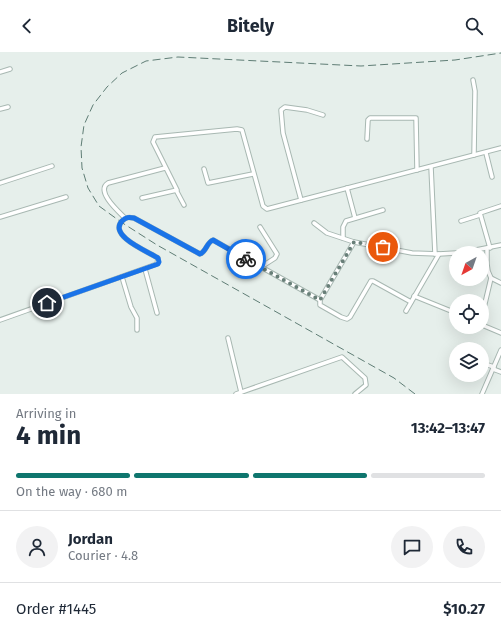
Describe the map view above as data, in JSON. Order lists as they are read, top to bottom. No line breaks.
{"north":"bottom left","page":{"header":"Bitely","heading":["4 min","Arriving in","13:42–13:47"],"panel":["Jordan","Courier · 4.8","Order #1445","$10.27"],"bar":"On the way · 680 m"}}
